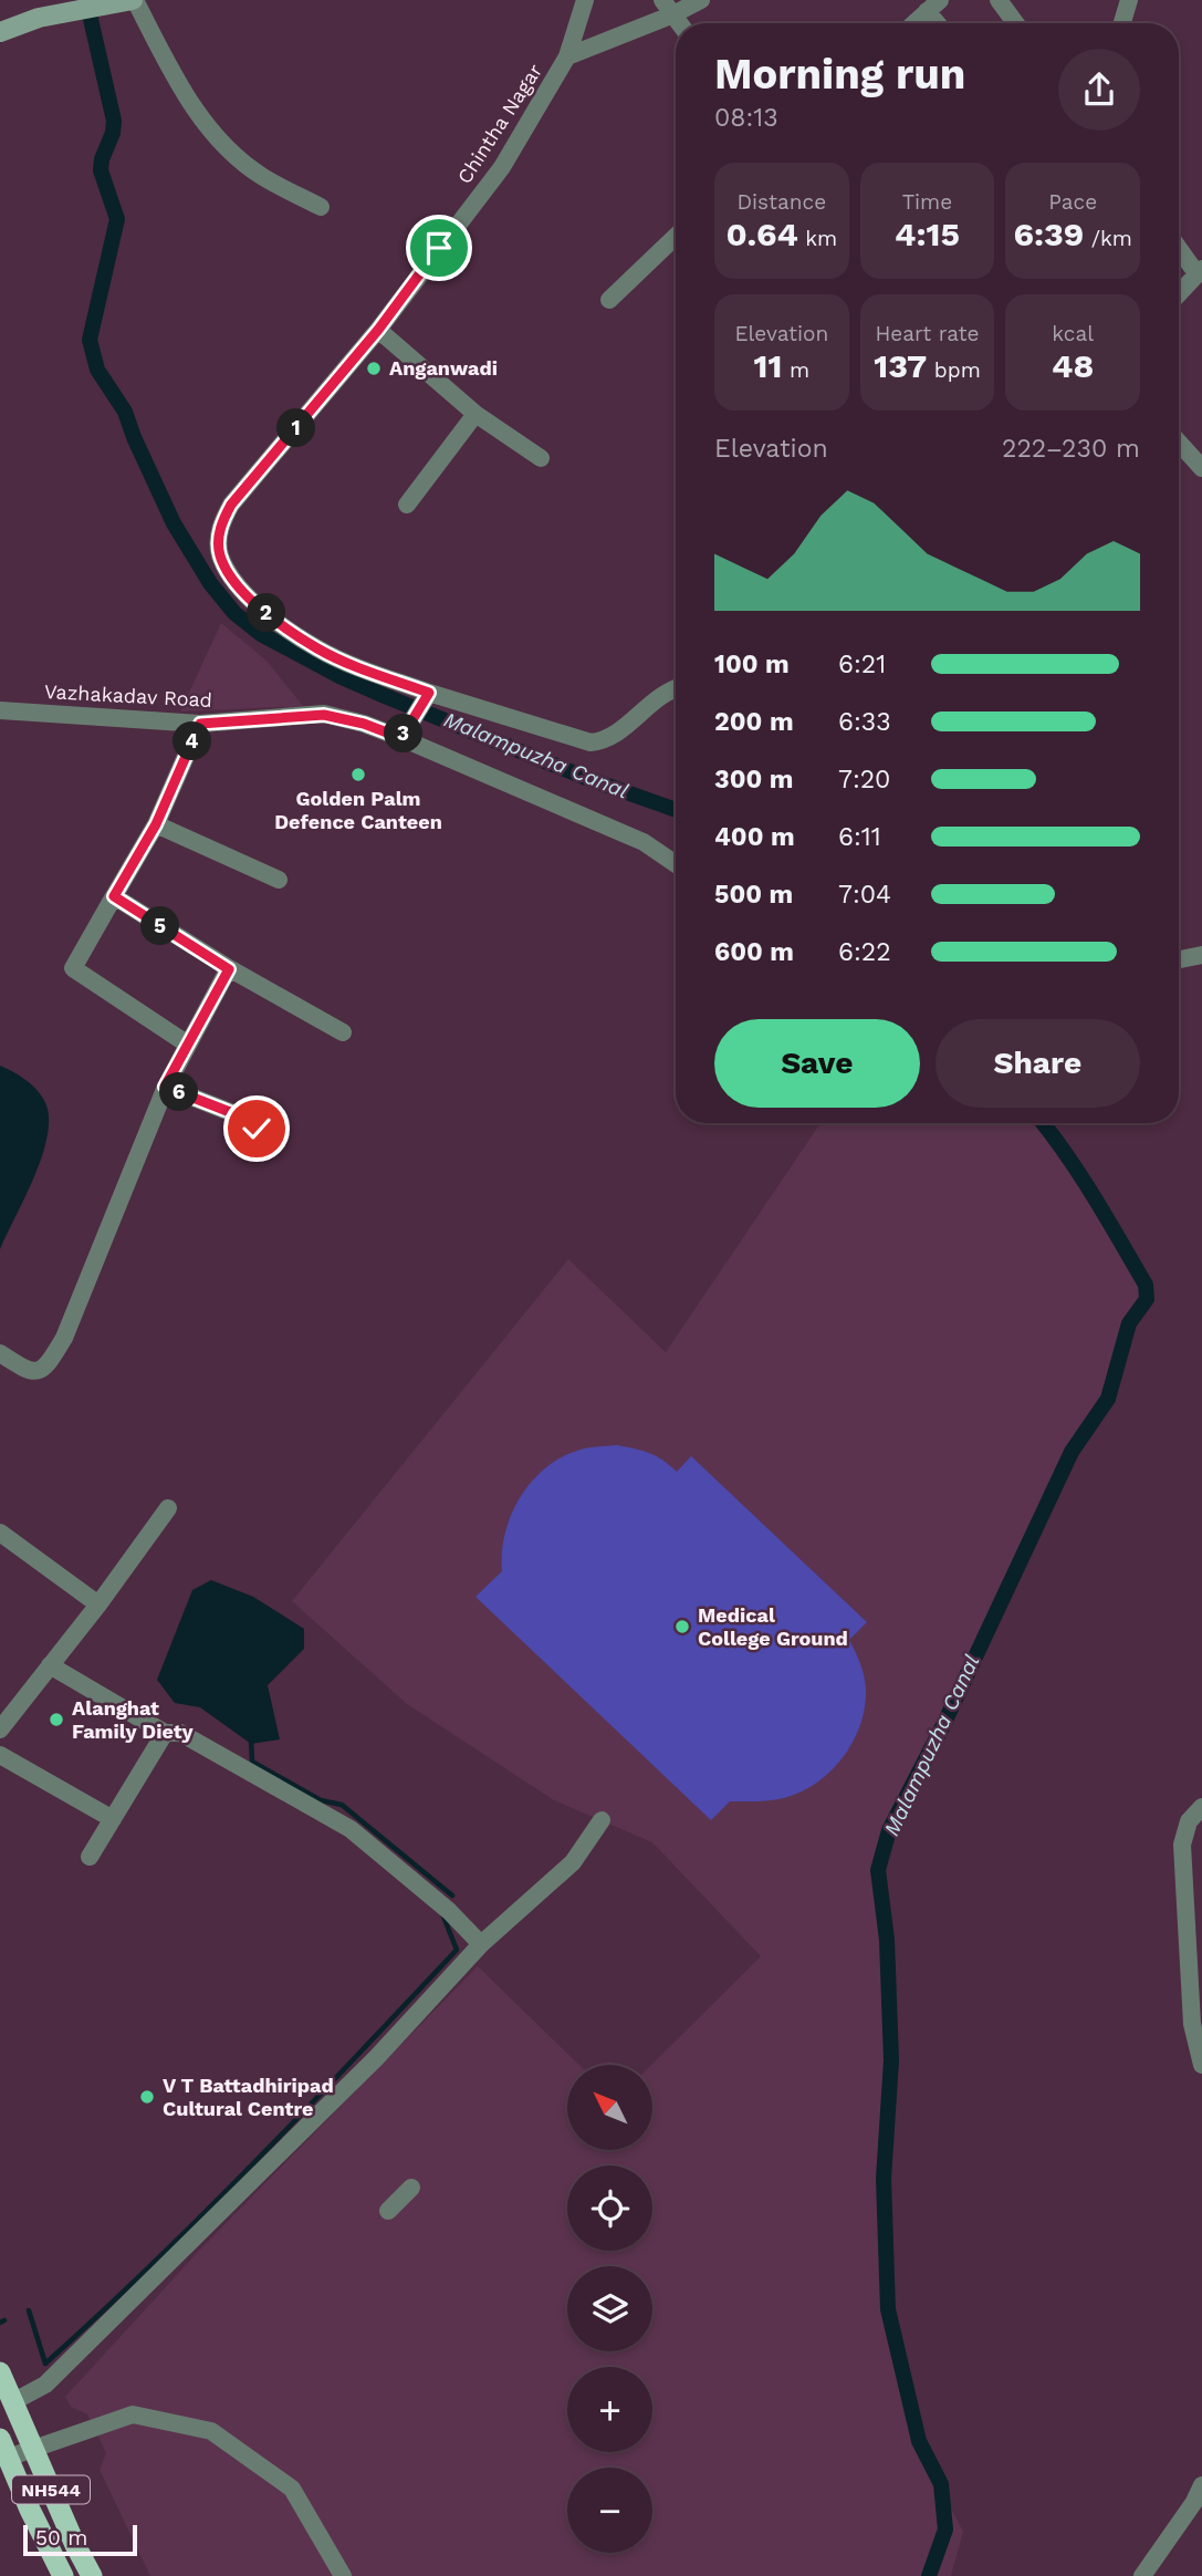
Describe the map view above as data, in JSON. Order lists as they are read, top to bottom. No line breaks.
{"streets":{"highway":["NH544"],"street":["Chintha Nagar","Vazhakadav Road"]},"water":["Malampuzha Canal"],"places":["Anganwadi","Golden Palm Defence Canteen","Medical College Ground","Alanghat Family Diety","V T Battadhiripad Cultural Centre"],"scale_bar":"50 m","north":"top left","page":{"heading":["Morning run","08:13"],"stats":[["Distance","0.64 km"],["Time","4:15"],["Pace","6:39 /km"],["Elevation","11 m"],["Heart rate","137 bpm"],["kcal","48"]],"pins":["1","2","3","4","5","6"],"chart":["Elevation","222–230 m"],"list":[{"name":"100 m","note":"6:21"},{"name":"200 m","note":"6:33"},{"name":"300 m","note":"7:20"},{"name":"400 m","note":"6:11"},{"name":"500 m","note":"7:04"},{"name":"600 m","note":"6:22"}],"buttons":["Save","Share"],"map_buttons":["+","−"],"scale":"50 m"}}
